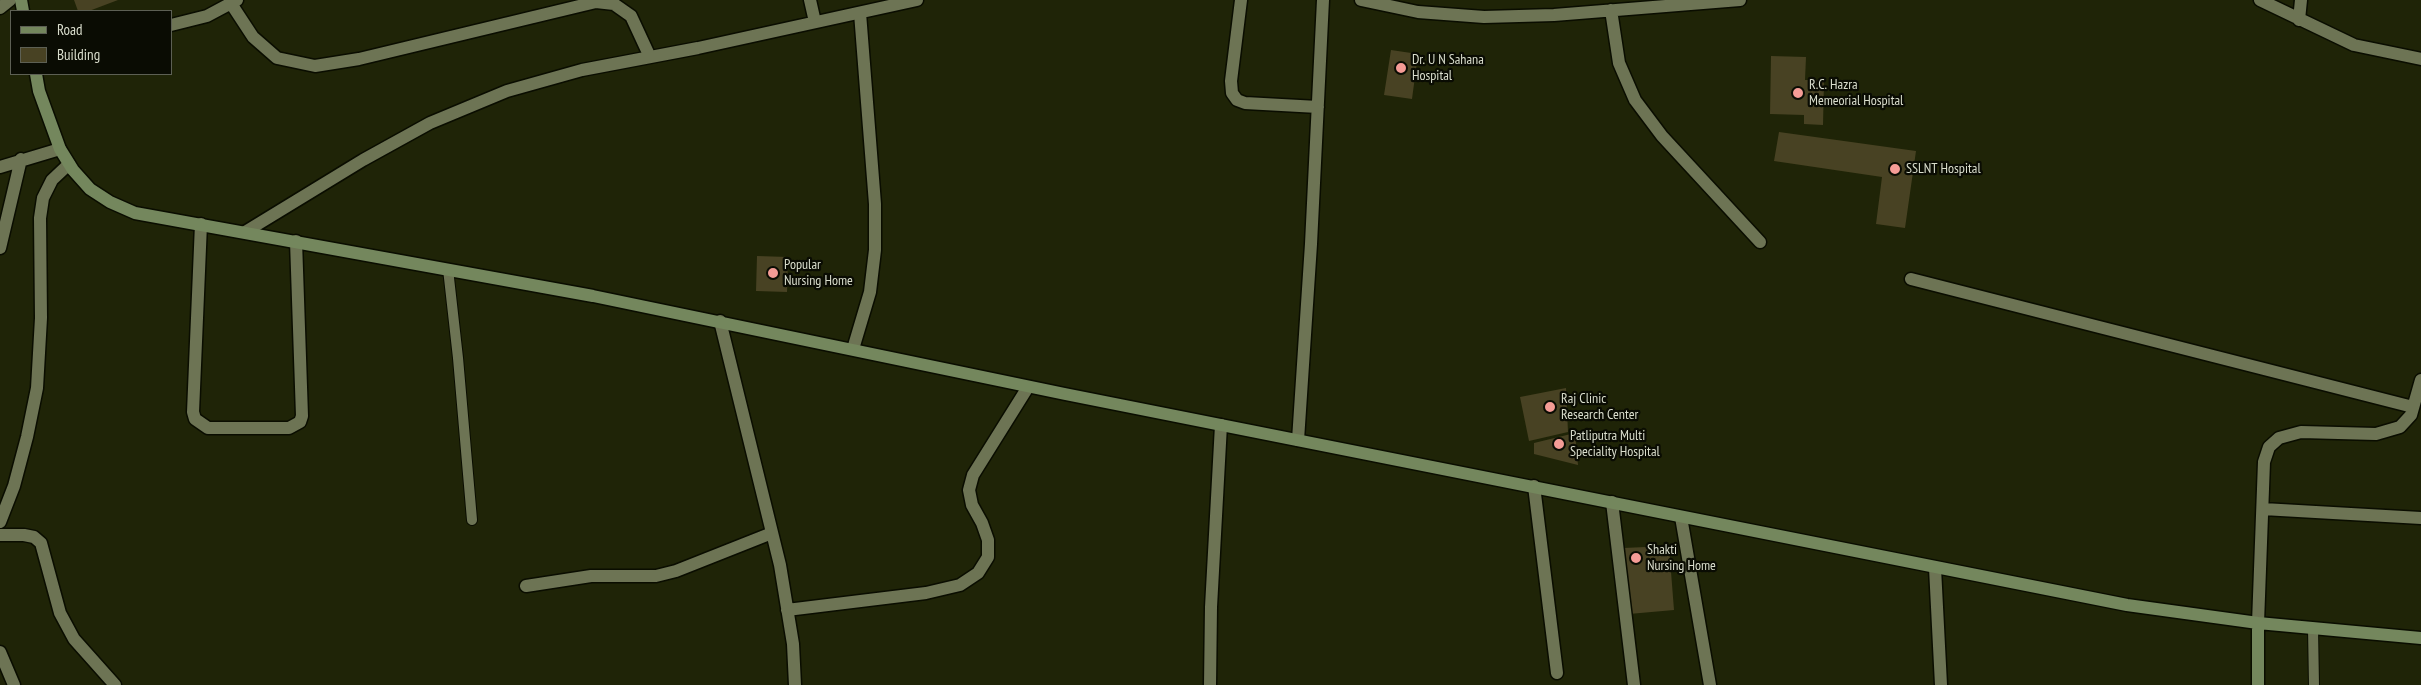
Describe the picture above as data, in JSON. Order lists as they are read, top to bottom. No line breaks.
{"places":["Dr. U N Sahana Hospital","R.C. Hazra Memeorial Hospital","SSLNT Hospital","Popular Nursing Home","Raj Clinic Research Center","Patliputra Multi Speciality Hospital","Shakti Nursing Home"],"legend":["Road","Building"]}
